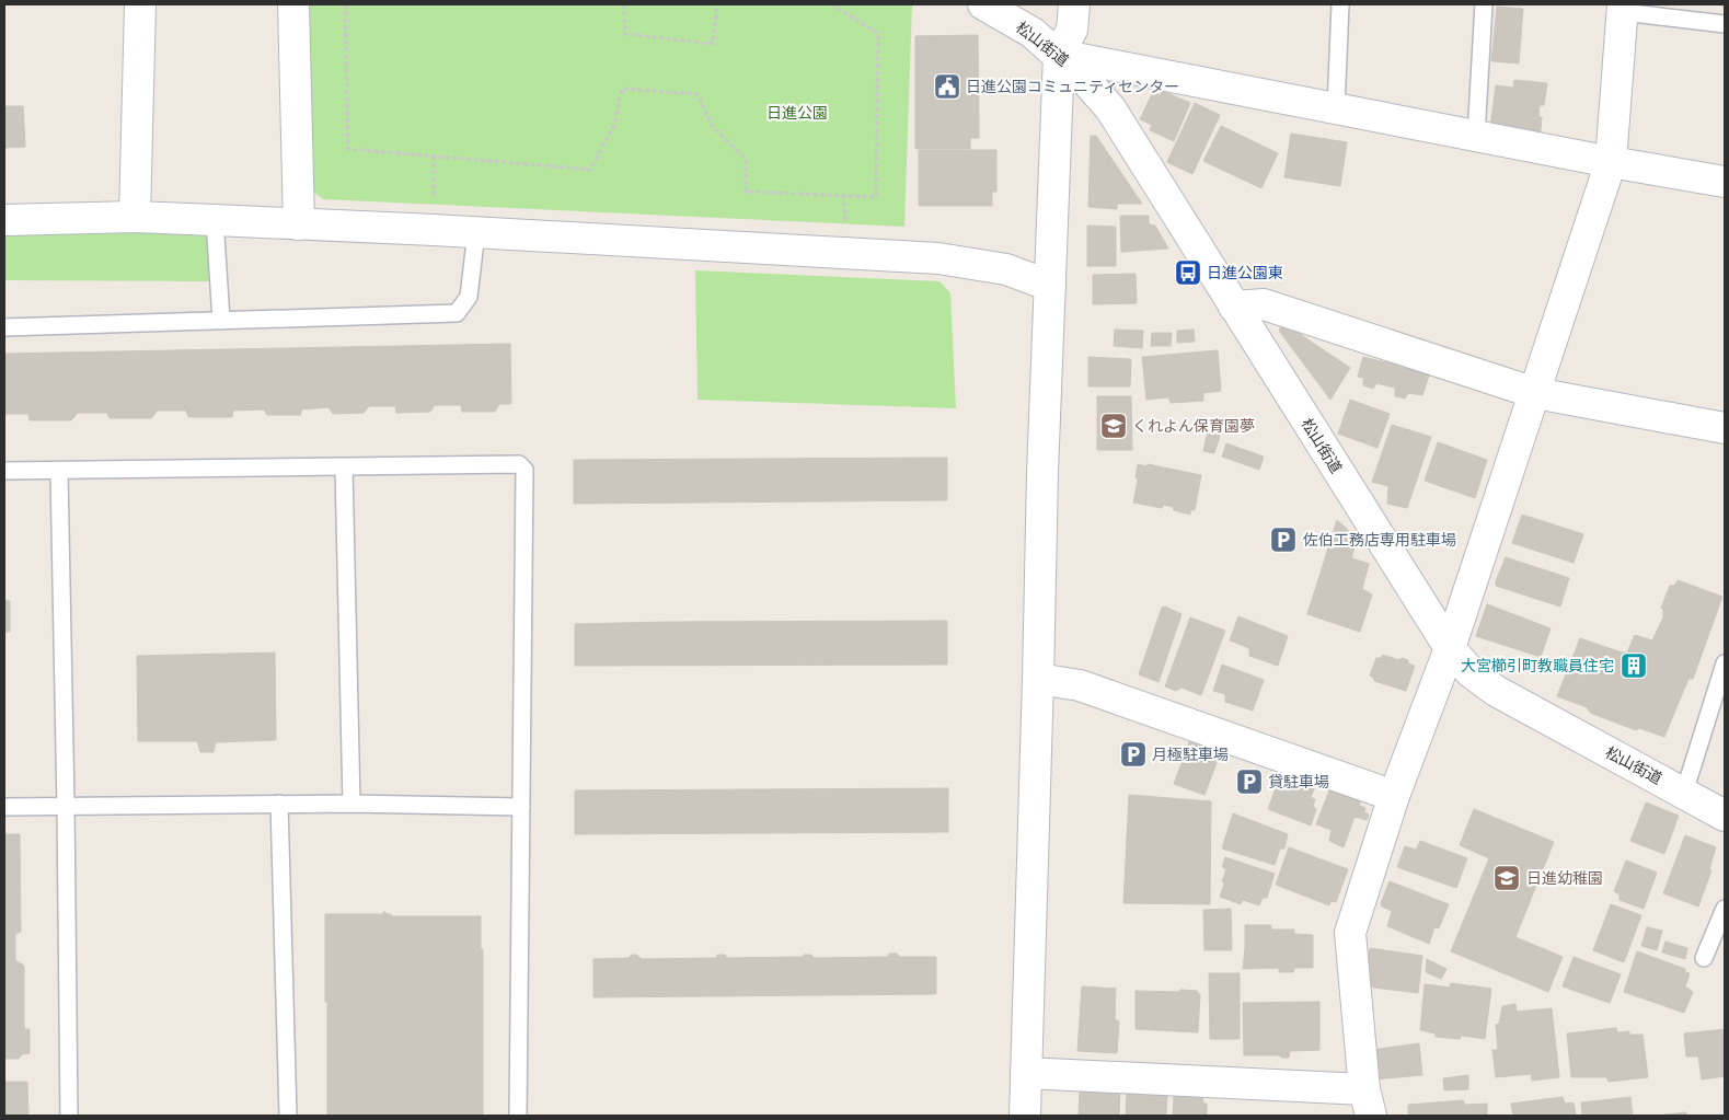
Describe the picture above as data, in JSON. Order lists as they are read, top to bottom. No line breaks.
{"streets":{"street":["松山街道"]},"parks":["日進公園"],"places":{"public building":["日進公園コミュニティセンター"],"bus stop":["日進公園東"],"school or university":["くれよん保育園夢","日進幼稚園"],"parking":["佐伯工務店専用駐車場","月極駐車場","貸駐車場"],"building":["大宮櫛引町教職員住宅"]}}
